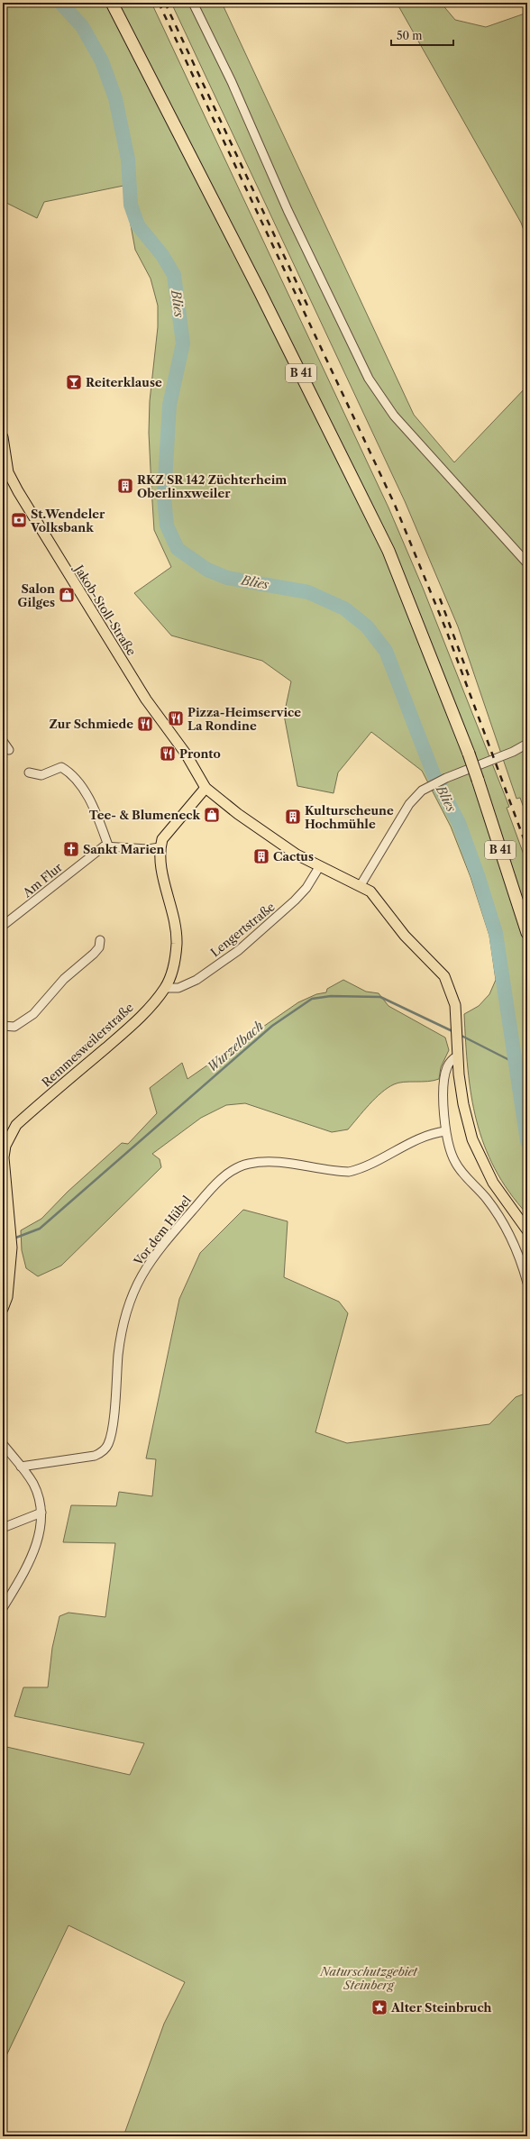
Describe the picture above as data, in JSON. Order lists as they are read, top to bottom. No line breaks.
{"streets":{"highway":["B 41"],"main road":["Jakob-Stoll-Straße","Remmesweilerstraße"],"street":["Am Flur","Lengertstraße","Vor dem Hübel"]},"crossings":[["Lengertstraße","Remmesweilerstraße"]],"water":["Blies","Wurzelbach"],"parks":["Naturschutzgebiet Steinberg"],"places":{"bar":["Reiterklause"],"building":["RKZ SR 142 Züchterheim Oberlinxweiler","Kulturscheune Hochmühle","Cactus"],"bank":["St.Wendeler Volksbank"],"shop":["Salon Gilges","Tee- & Blumeneck"],"restaurant":["Pizza-Heimservice La Rondine","Zur Schmiede","Pronto"],"church":["Sankt Marien"],"place":["Alter Steinbruch"]},"scale_bar":"50 m"}
